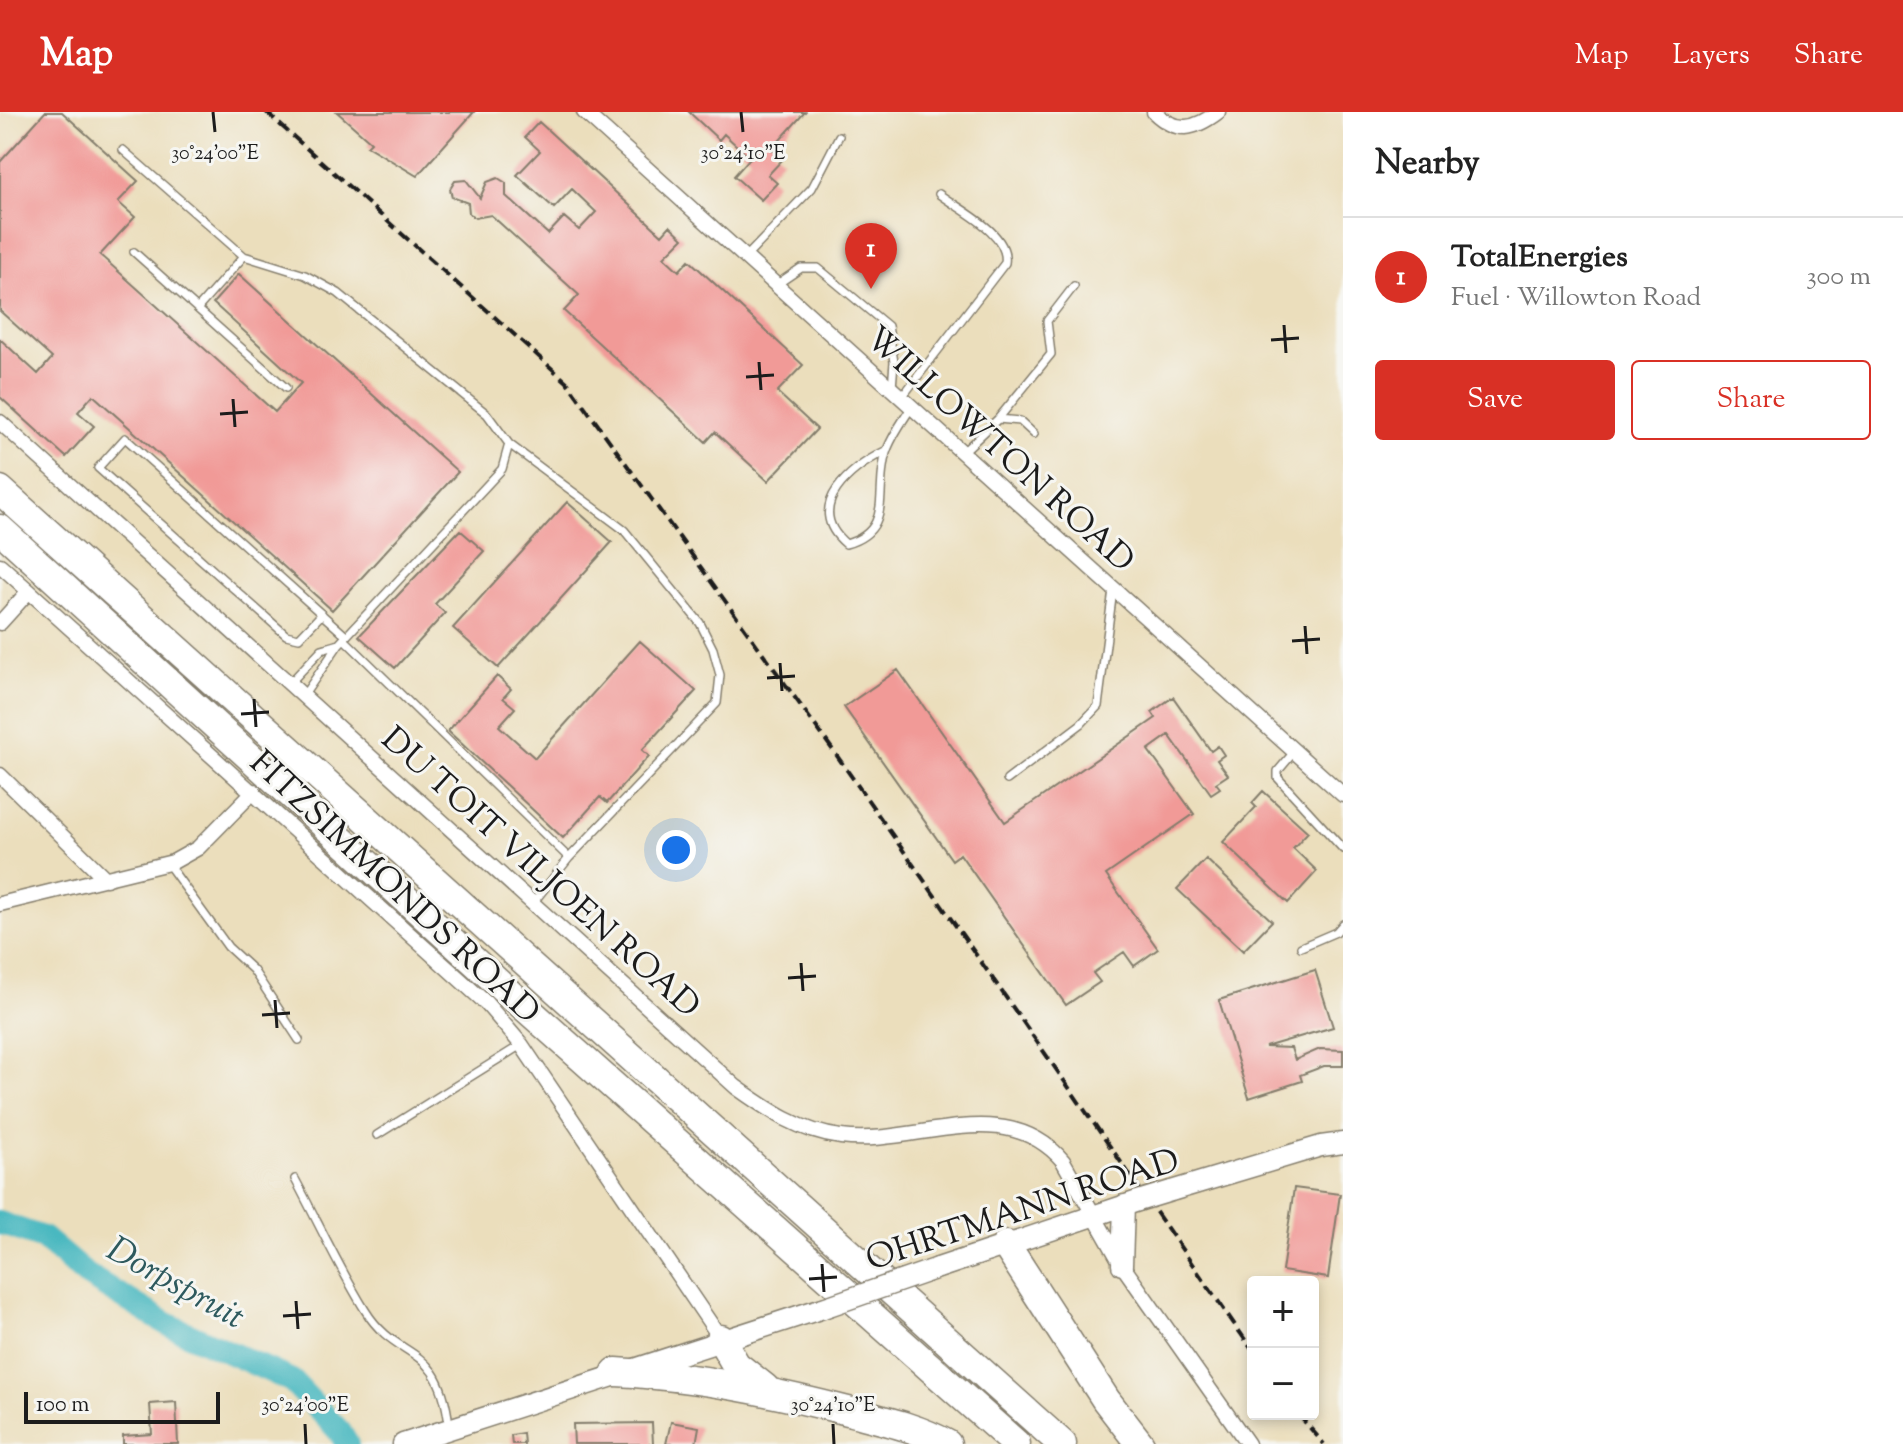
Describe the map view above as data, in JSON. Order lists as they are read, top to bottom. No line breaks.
{"streets":{"main road":["OHRTMANN ROAD"],"street":["WILLOWTON ROAD","DU TOIT VILJOEN ROAD","FITZSIMMONDS ROAD"]},"crossings":[["DU TOIT VILJOEN ROAD","OHRTMANN ROAD"],["FITZSIMMONDS ROAD","OHRTMANN ROAD"]],"water":["Dorpspruit"],"scale_bar":"100 m","page":{"header":"Map","nav":["Map","Layers","Share"],"heading":"Nearby","list":[{"mark":"1","name":"TotalEnergies","note":"Fuel · Willowton Road","value":"300 m"}],"pins":"1","buttons":["Save","Share"],"map_buttons":["+","−"],"scale":"100 m"},"coordinates":["30°24'00\"E","30°24'10\"E"]}
